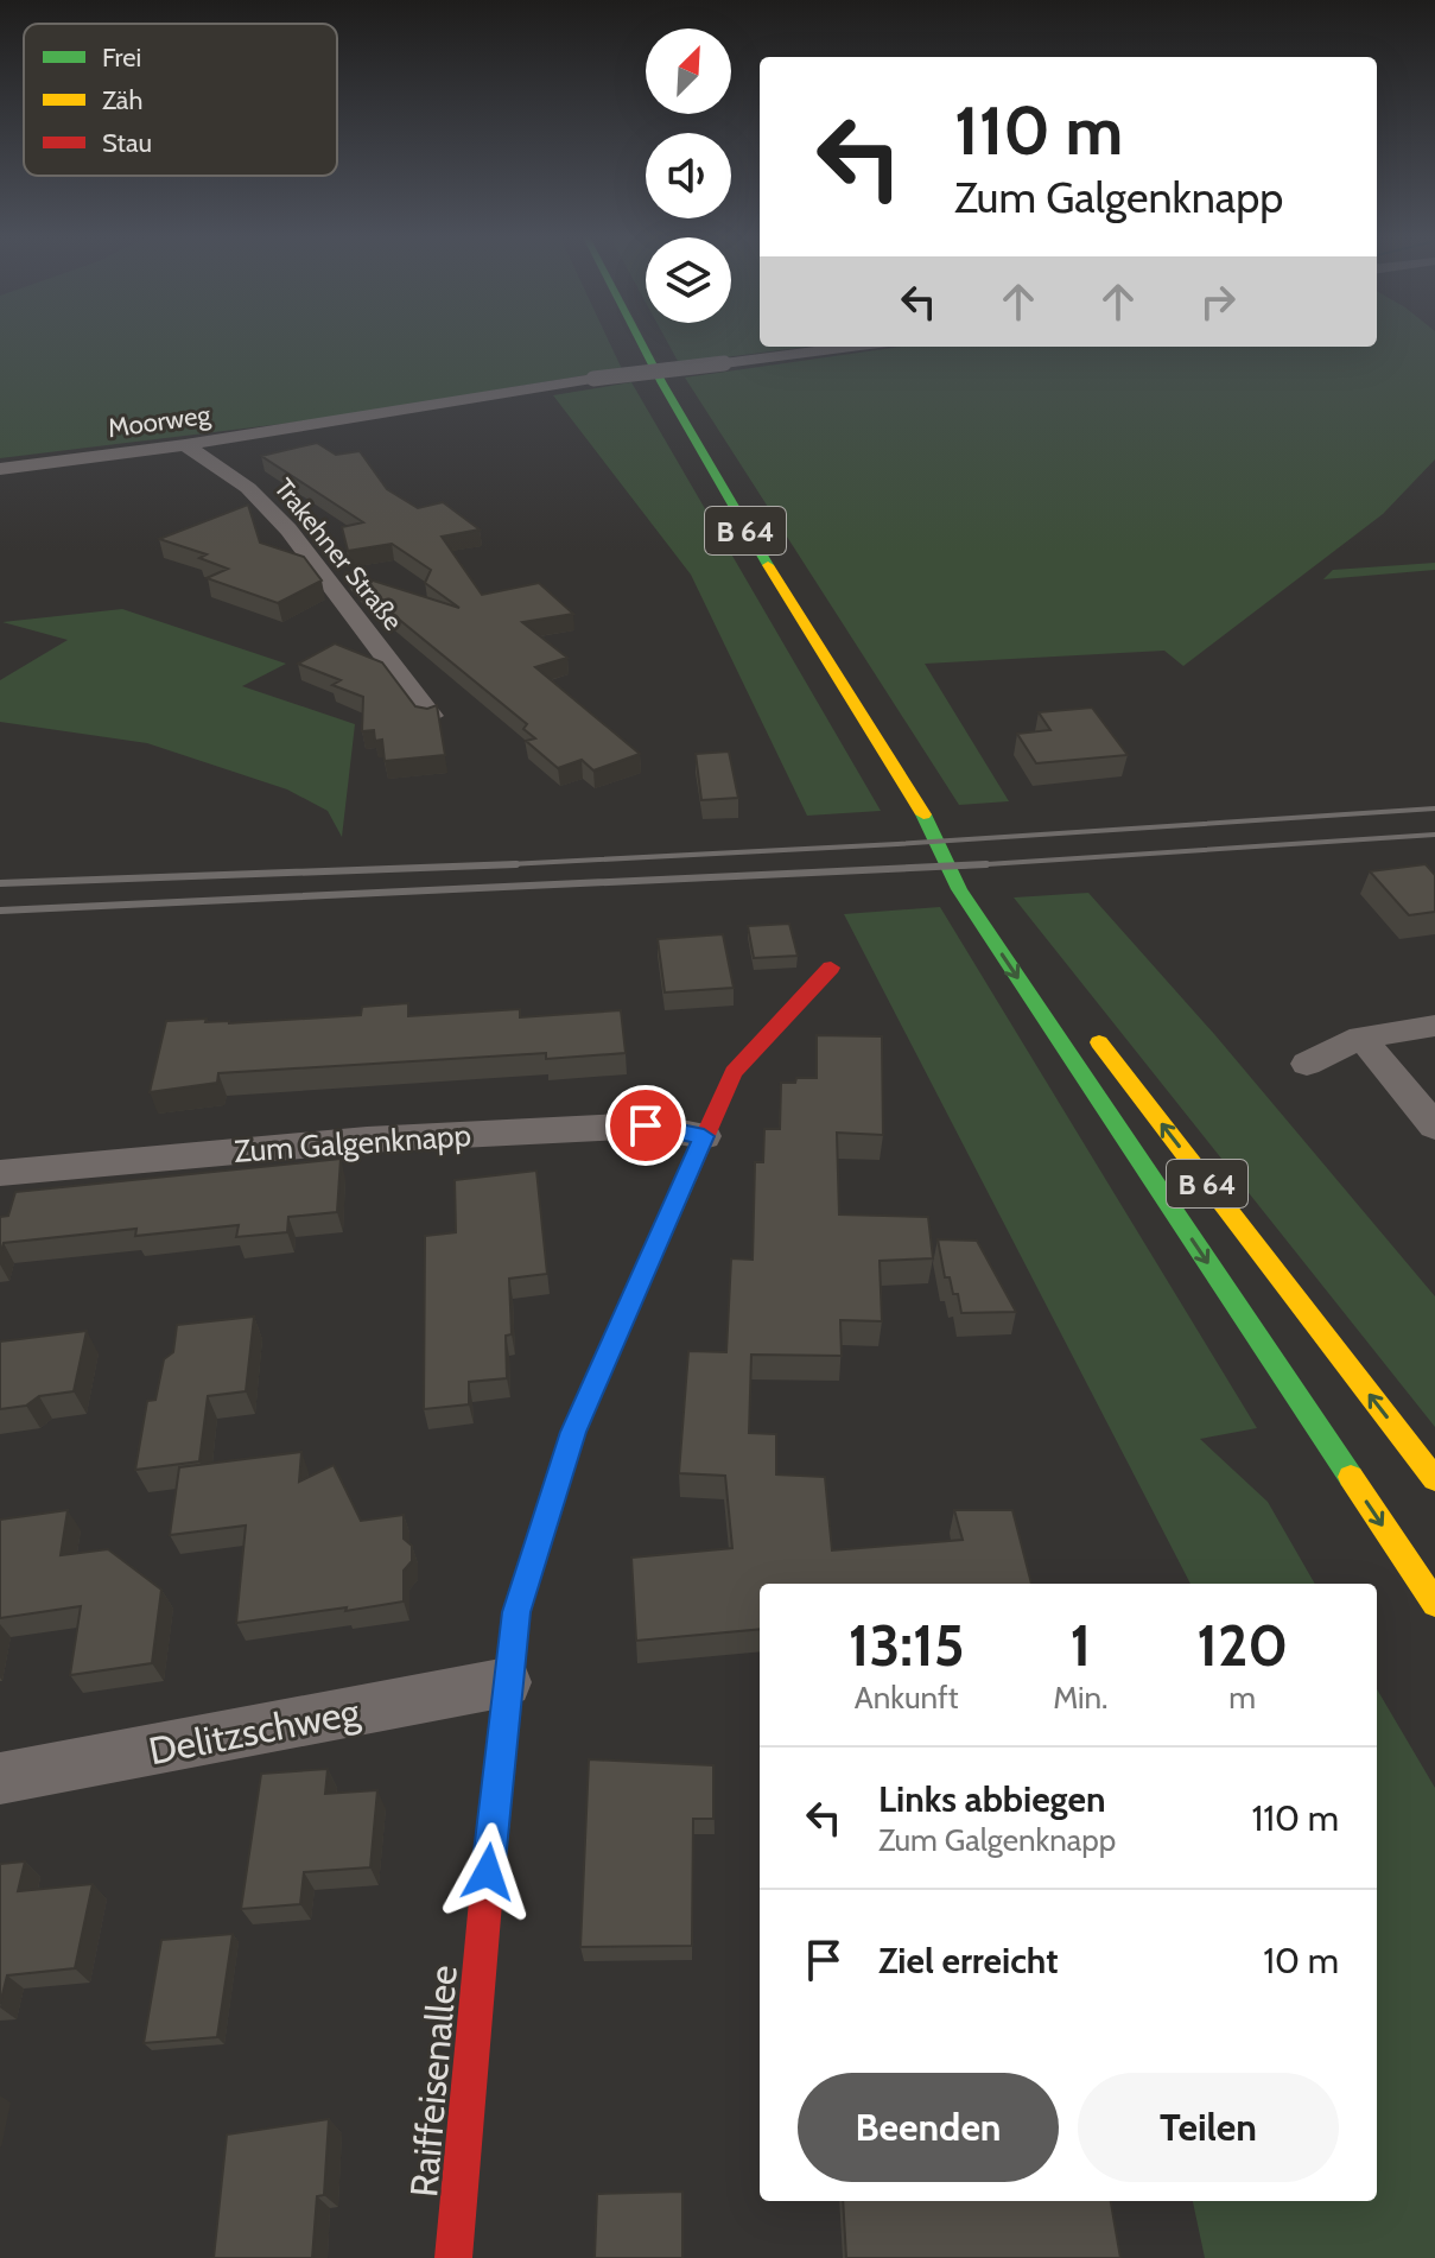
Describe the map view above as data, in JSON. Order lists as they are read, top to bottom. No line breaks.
{"streets":{"main road":["B 64","Raiffeisenallee"],"street":["Moorweg","Trakehner Straße","Zum Galgenknapp","Delitzschweg"]},"crossings":[["Moorweg","Trakehner Straße"],["Zum Galgenknapp","Raiffeisenallee"],["Delitzschweg","Raiffeisenallee"]],"legend":["Frei","Zäh","Stau"],"north":"top right","page":{"turn":["110 m","Zum Galgenknapp"],"eta":["13:15","Ankunft","1","Min.","120","m"],"list":[{"name":"Links abbiegen","note":"Zum Galgenknapp","value":"110 m"},{"name":"Ziel erreicht","value":"10 m"}],"buttons":["Beenden","Teilen"]}}
